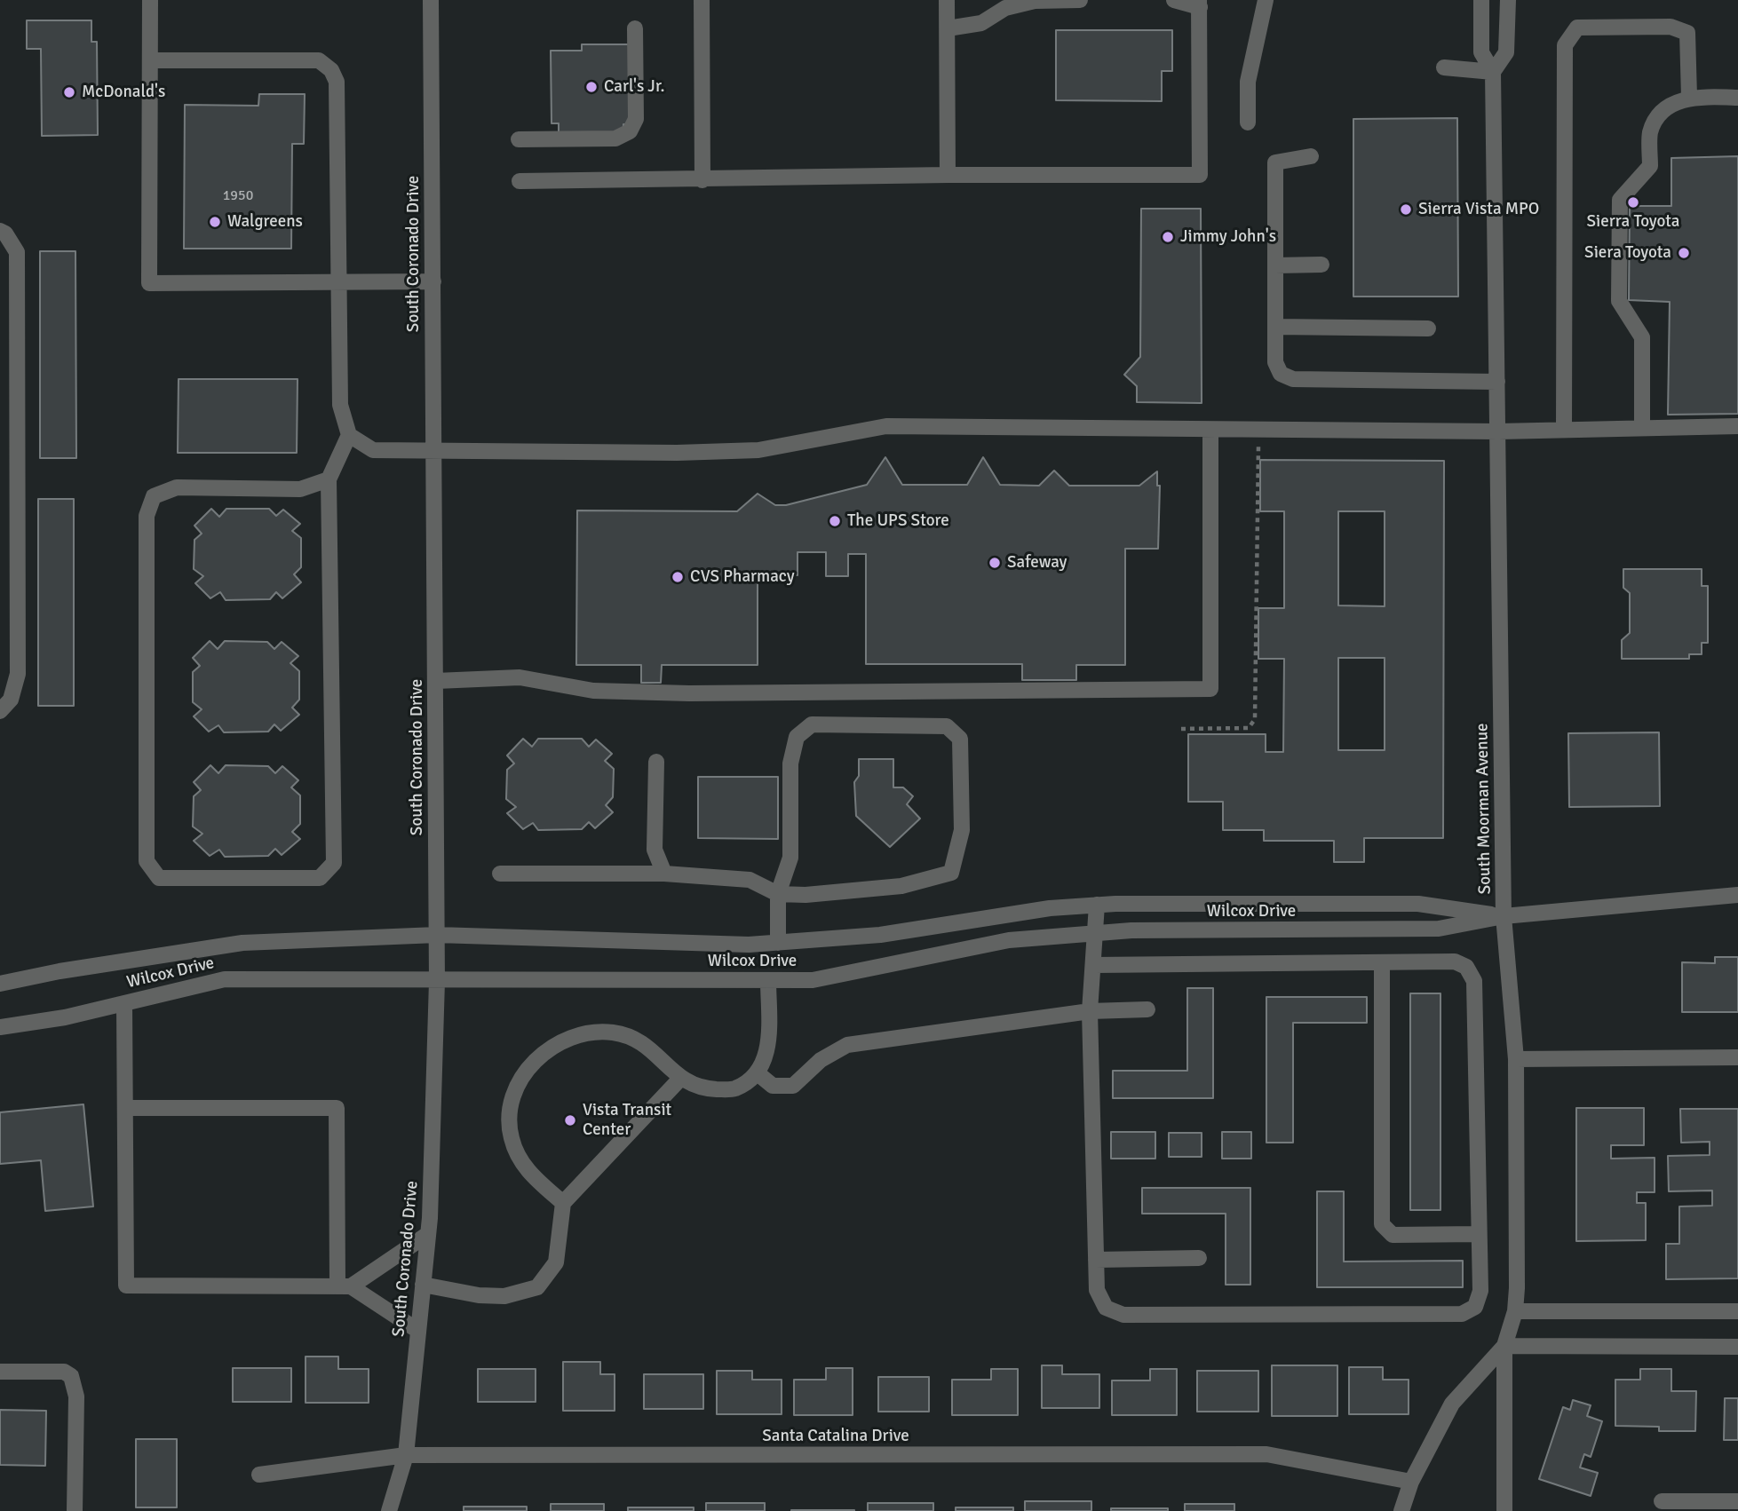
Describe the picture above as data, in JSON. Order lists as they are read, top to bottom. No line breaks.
{"streets":{"street":["South Coronado Drive","South Moorman Avenue","Wilcox Drive","Santa Catalina Drive"]},"crossings":[["South Coronado Drive","Wilcox Drive"],["South Coronado Drive","Santa Catalina Drive"],["South Moorman Avenue","Wilcox Drive"],["South Moorman Avenue","Santa Catalina Drive"]],"places":["Carl's Jr.","McDonald's","Sierra Toyota","Sierra Vista MPO","Walgreens","Jimmy John's","Siera Toyota","The UPS Store","Safeway","CVS Pharmacy","Vista Transit Center"],"house_numbers":["1950"]}
